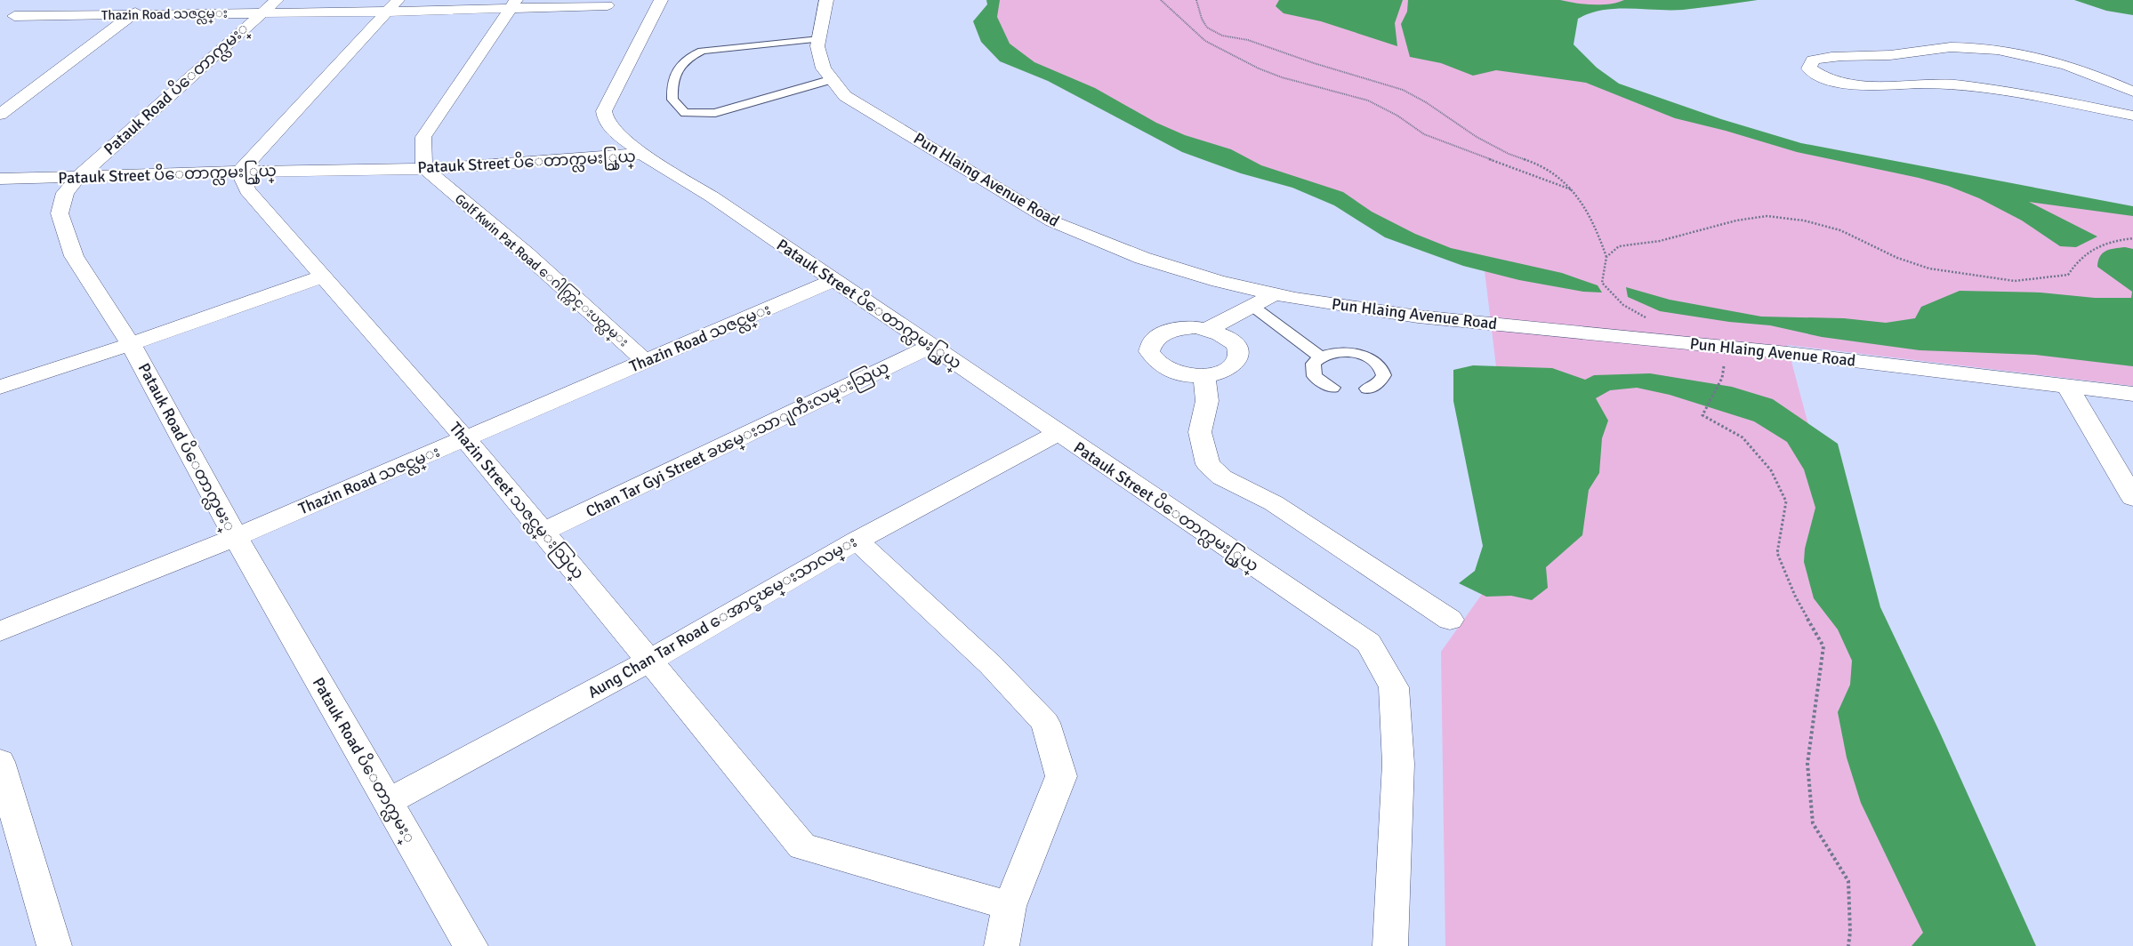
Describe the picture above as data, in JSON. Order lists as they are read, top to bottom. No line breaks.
{"streets":{"street":["Thazin Road သဇင္လမ္း","Patauk Road ပိေတာက္လမး္","Patauk Street ပိေတာက္လမး္သြယ္","Pun Hlaing Avenue Road","Golf Kwin Pat Road ေဂါက္ကြင္းပတ္လမ္း","Chan Tar Gyi Street ခၽမ္းသာျကီးလမ္းသြယ္","Thazin Street သဇင္လမ္းသြယ္","Aung Chan Tar Road ေအာင္ခၽမ္းသာလမ္း"]},"crossings":[["Thazin Road သဇင္လမ္း","Patauk Road ပိေတာက္လမး္"],["Thazin Road သဇင္လမ္း","Patauk Street ပိေတာက္လမး္သြယ္"],["Thazin Road သဇင္လမ္း","Golf Kwin Pat Road ေဂါက္ကြင္းပတ္လမ္း"],["Thazin Road သဇင္လမ္း","Thazin Street သဇင္လမ္းသြယ္"],["Patauk Road ပိေတာက္လမး္","Patauk Street ပိေတာက္လမး္သြယ္"],["Patauk Road ပိေတာက္လမး္","Aung Chan Tar Road ေအာင္ခၽမ္းသာလမ္း"],["Patauk Street ပိေတာက္လမး္သြယ္","Golf Kwin Pat Road ေဂါက္ကြင္းပတ္လမ္း"],["Patauk Street ပိေတာက္လမး္သြယ္","Chan Tar Gyi Street ခၽမ္းသာျကီးလမ္းသြယ္"],["Patauk Street ပိေတာက္လမး္သြယ္","Thazin Street သဇင္လမ္းသြယ္"],["Patauk Street ပိေတာက္လမး္သြယ္","Aung Chan Tar Road ေအာင္ခၽမ္းသာလမ္း"],["Chan Tar Gyi Street ခၽမ္းသာျကီးလမ္းသြယ္","Thazin Street သဇင္လမ္းသြယ္"],["Thazin Street သဇင္လမ္းသြယ္","Aung Chan Tar Road ေအာင္ခၽမ္းသာလမ္း"]]}
